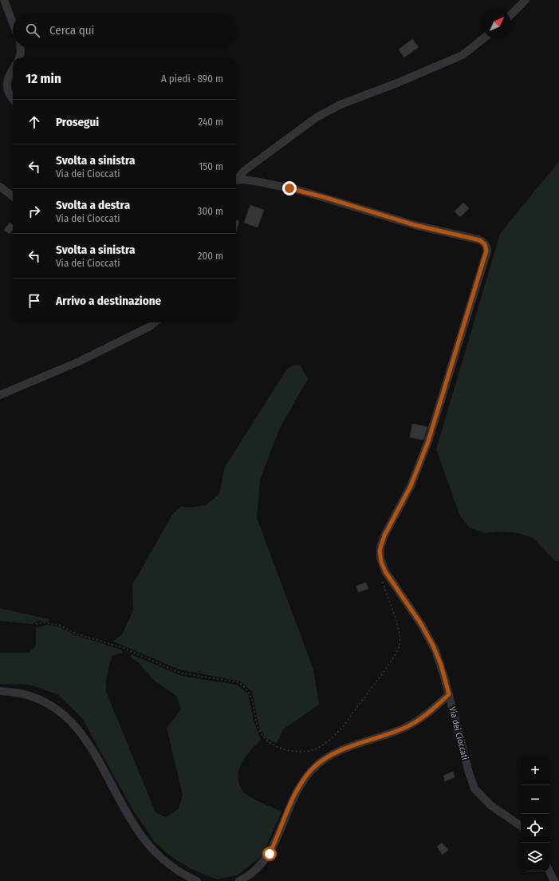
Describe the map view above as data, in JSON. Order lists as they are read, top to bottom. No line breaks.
{"streets":{"street":["Via dei Cioccati"]},"north":"top right","page":{"search":"Cerca qui","heading":["12 min","A piedi · 890 m"],"list":[["Prosegui","240 m"],["Svolta a sinistra","Via dei Cioccati","150 m"],["Svolta a destra","Via dei Cioccati","300 m"],["Svolta a sinistra","Via dei Cioccati","200 m"],"Arrivo a destinazione"],"map_buttons":["+","−"]}}
